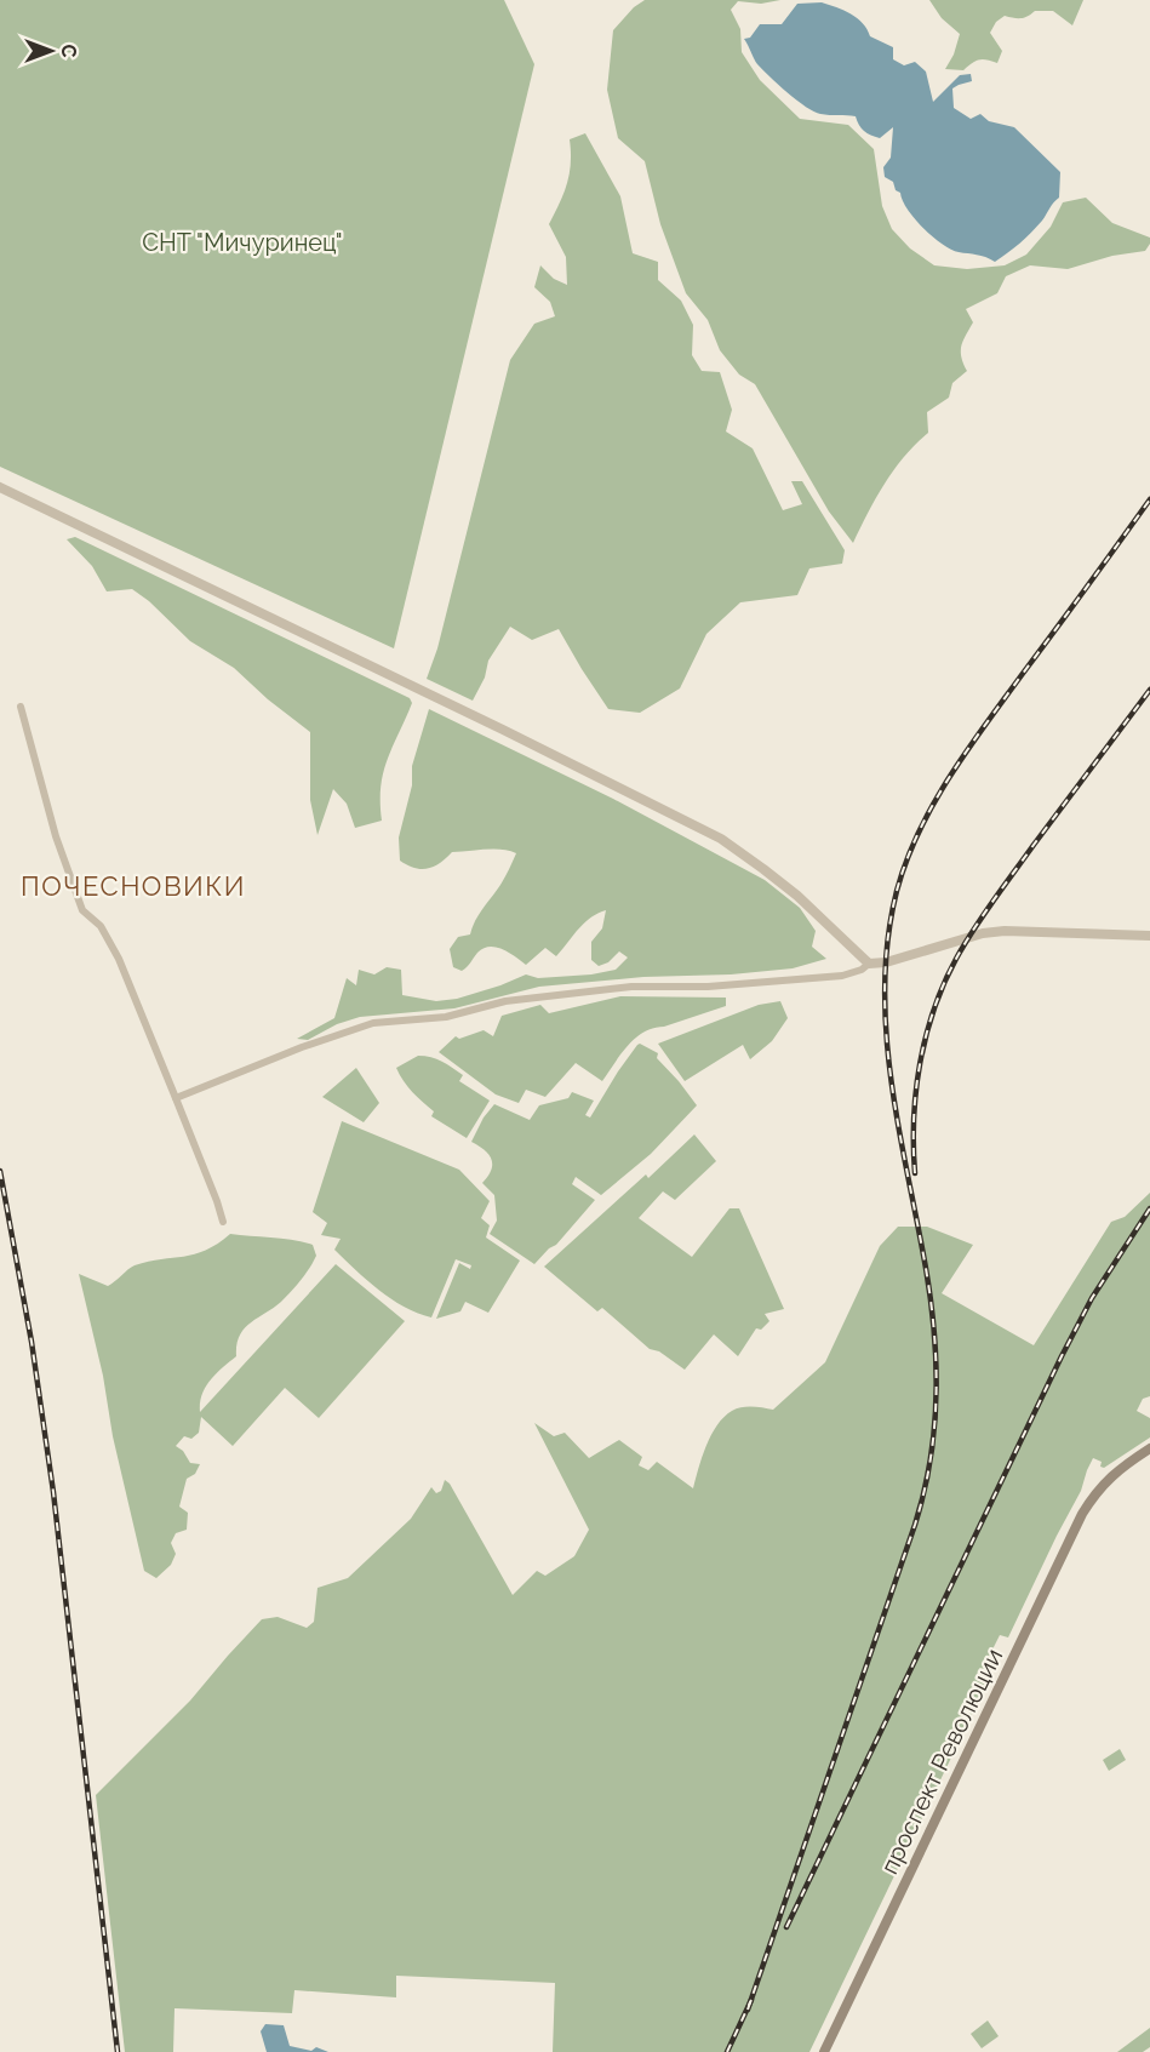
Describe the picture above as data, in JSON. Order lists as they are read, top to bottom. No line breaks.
{"streets":{"main road":["проспект Революции"]},"districts":["ПОЧЕСНОВИКИ"],"parks":["СНТ \"Мичуринец\""],"north":"right"}
